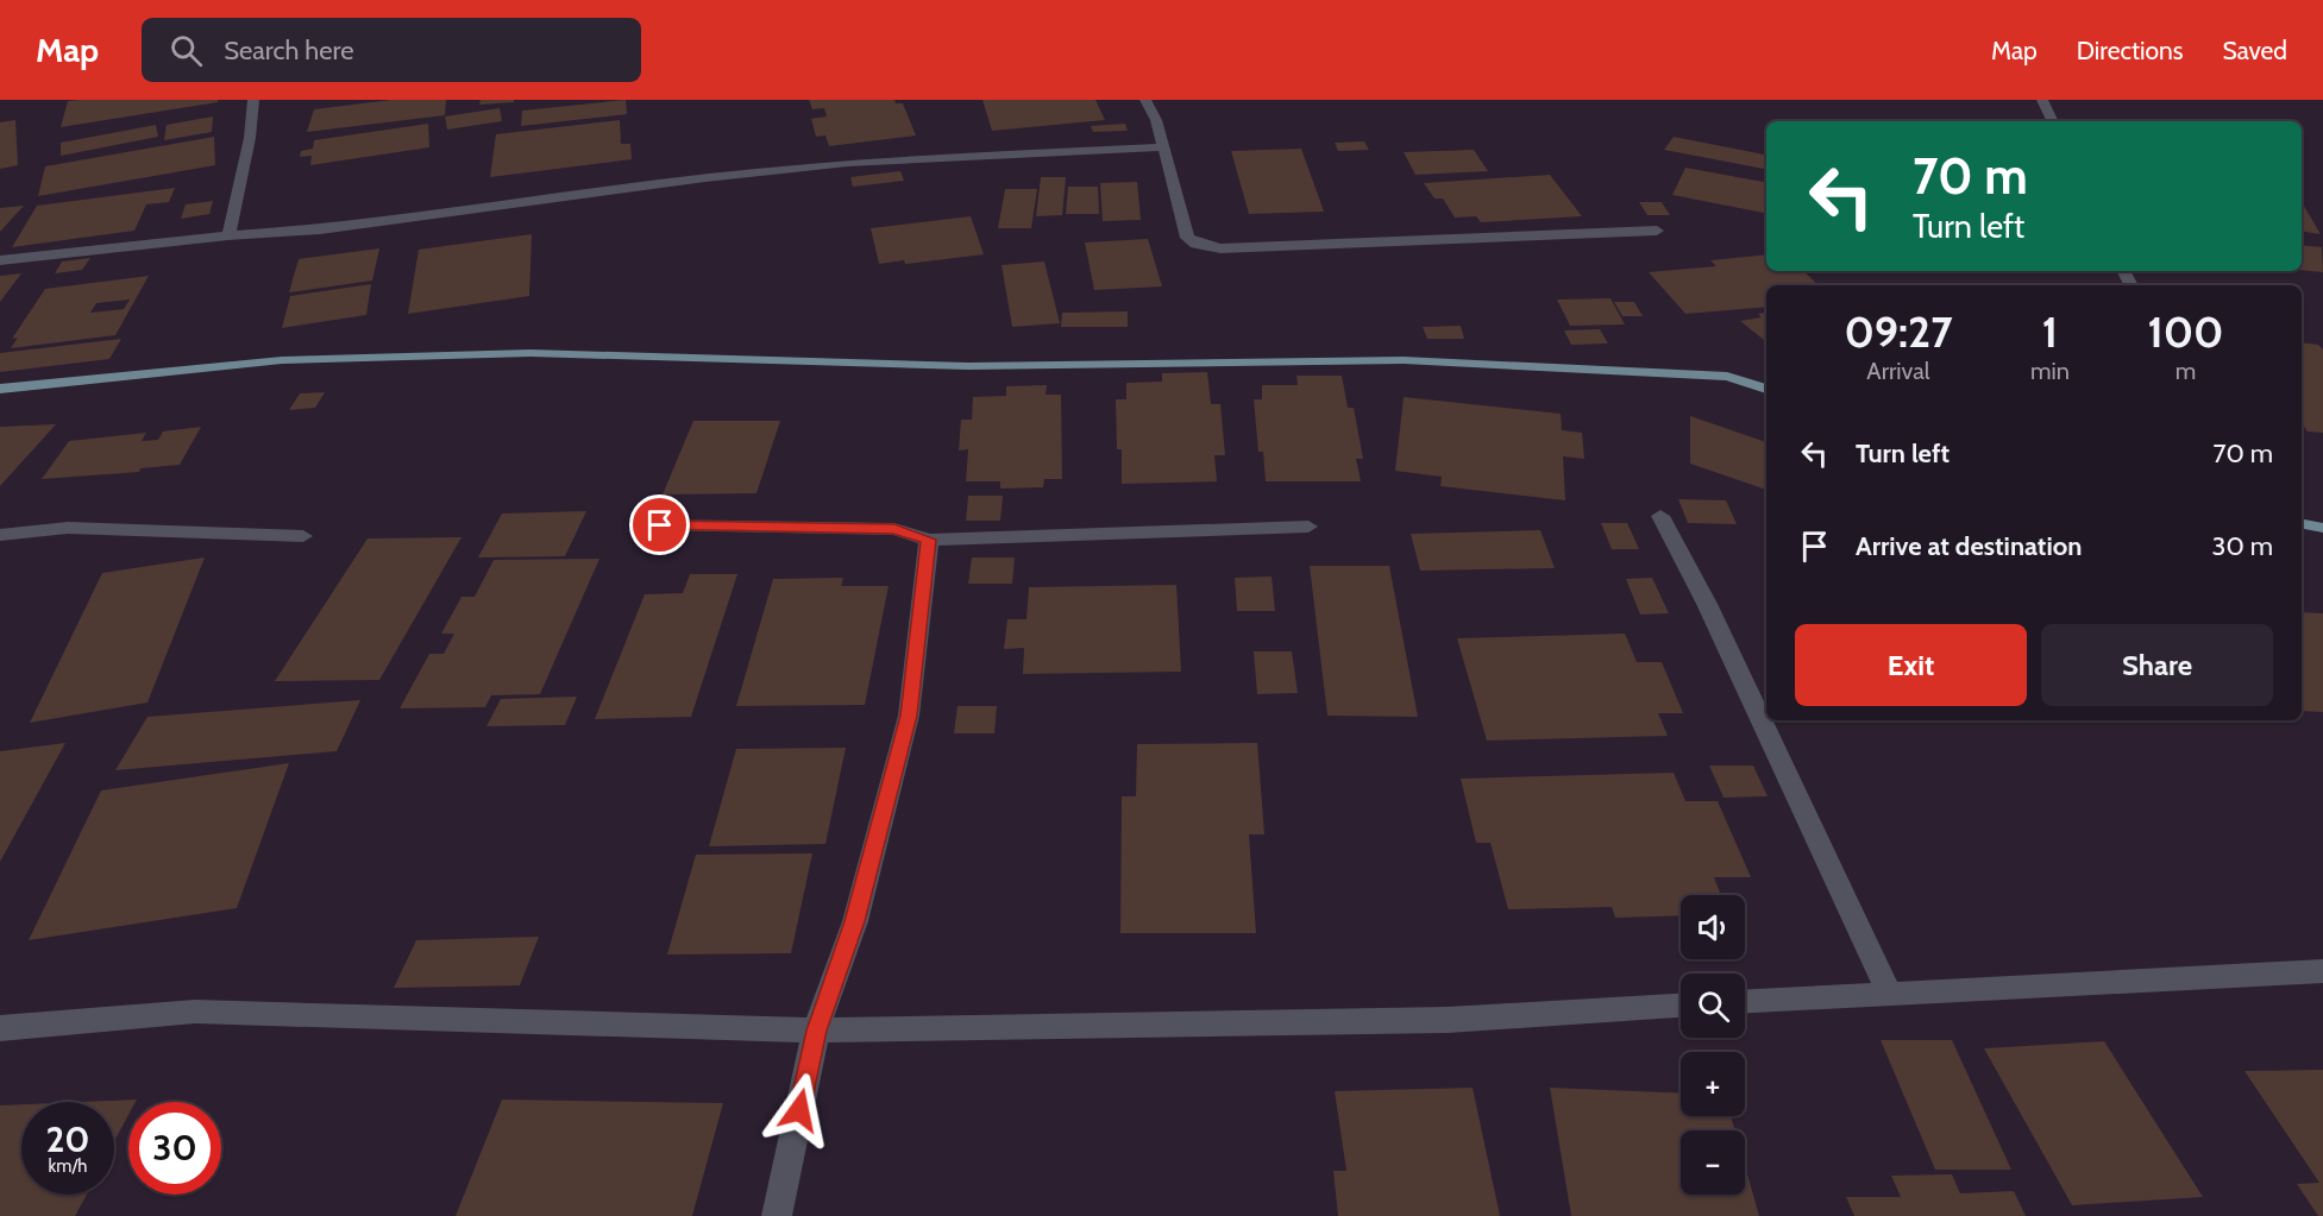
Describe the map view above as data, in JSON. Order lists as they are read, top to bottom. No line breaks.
{"page":{"header":"Map","search":"Search here","nav":["Map","Directions","Saved"],"turn":["70 m","Turn left"],"eta":["09:27","Arrival","1","min","100","m"],"list":[{"name":"Turn left","value":"70 m"},{"name":"Arrive at destination","value":"30 m"}],"buttons":["Exit","Share"],"map_buttons":["+","−"],"speed":"20 km/h","limit":"30"}}
